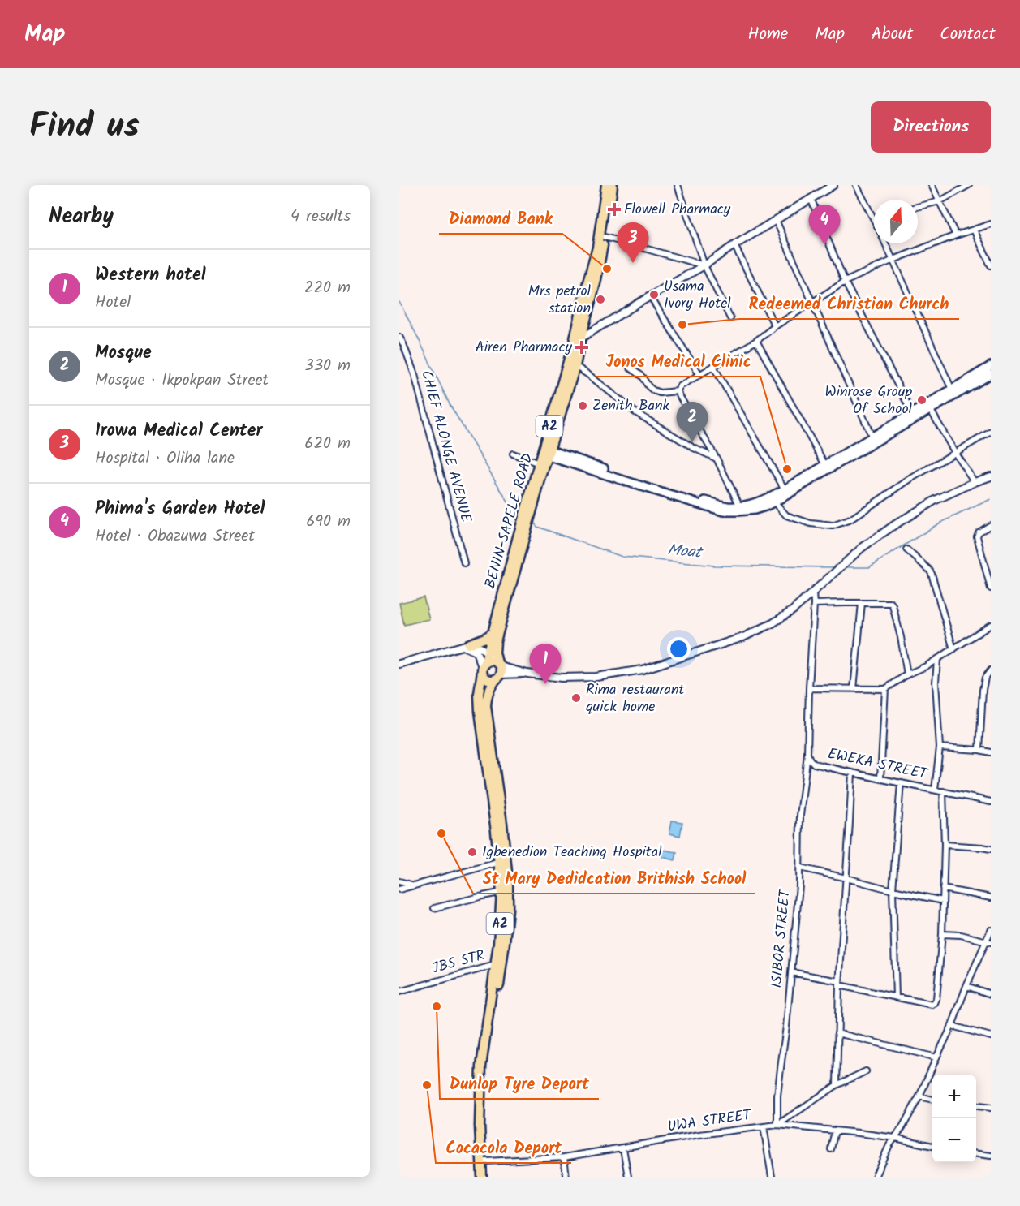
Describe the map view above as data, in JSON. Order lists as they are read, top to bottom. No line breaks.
{"streets":{"highway":["A2","BENIN-SAPELE ROAD"],"street":["CHIEF ALONGE AVENUE","EWEKA STREET","ISIBOR STREET","JBS STR","UWA STREET"]},"crossings":[["A2","BENIN-SAPELE ROAD"],["A2","JBS STR"],["A2","UWA STREET"],["EWEKA STREET","ISIBOR STREET"],["ISIBOR STREET","UWA STREET"]],"water":["Moat"],"places":{"health":["Flowell Pharmacy","Airen Pharmacy"],"other":["Diamond Bank","Usama Ivory Hotel","Mrs petrol station","Redeemed Christian Church","Winrose Group Of School","Zenith Bank","Jonos Medical Clinic","Rima restaurant quick home","St Mary Dedidcation Brithish School","Igbenedion Teaching Hospital","Dunlop Tyre Deport","Cocacola Deport"]},"north":"top","page":{"header":"Map","nav":["Home","Map","About","Contact"],"title":"Find us","buttons":"Directions","heading":["Nearby","4 results"],"pins":["4","3","2","1"],"list":[{"mark":"1","name":"Western hotel","note":"Hotel","value":"220 m"},{"mark":"2","name":"Mosque","note":"Mosque · Ikpokpan Street","value":"330 m"},{"mark":"3","name":"Irowa Medical Center","note":"Hospital · Oliha lane","value":"620 m"},{"mark":"4","name":"Phima's Garden Hotel","note":"Hotel · Obazuwa Street","value":"690 m"}],"map_buttons":["+","−"]}}
